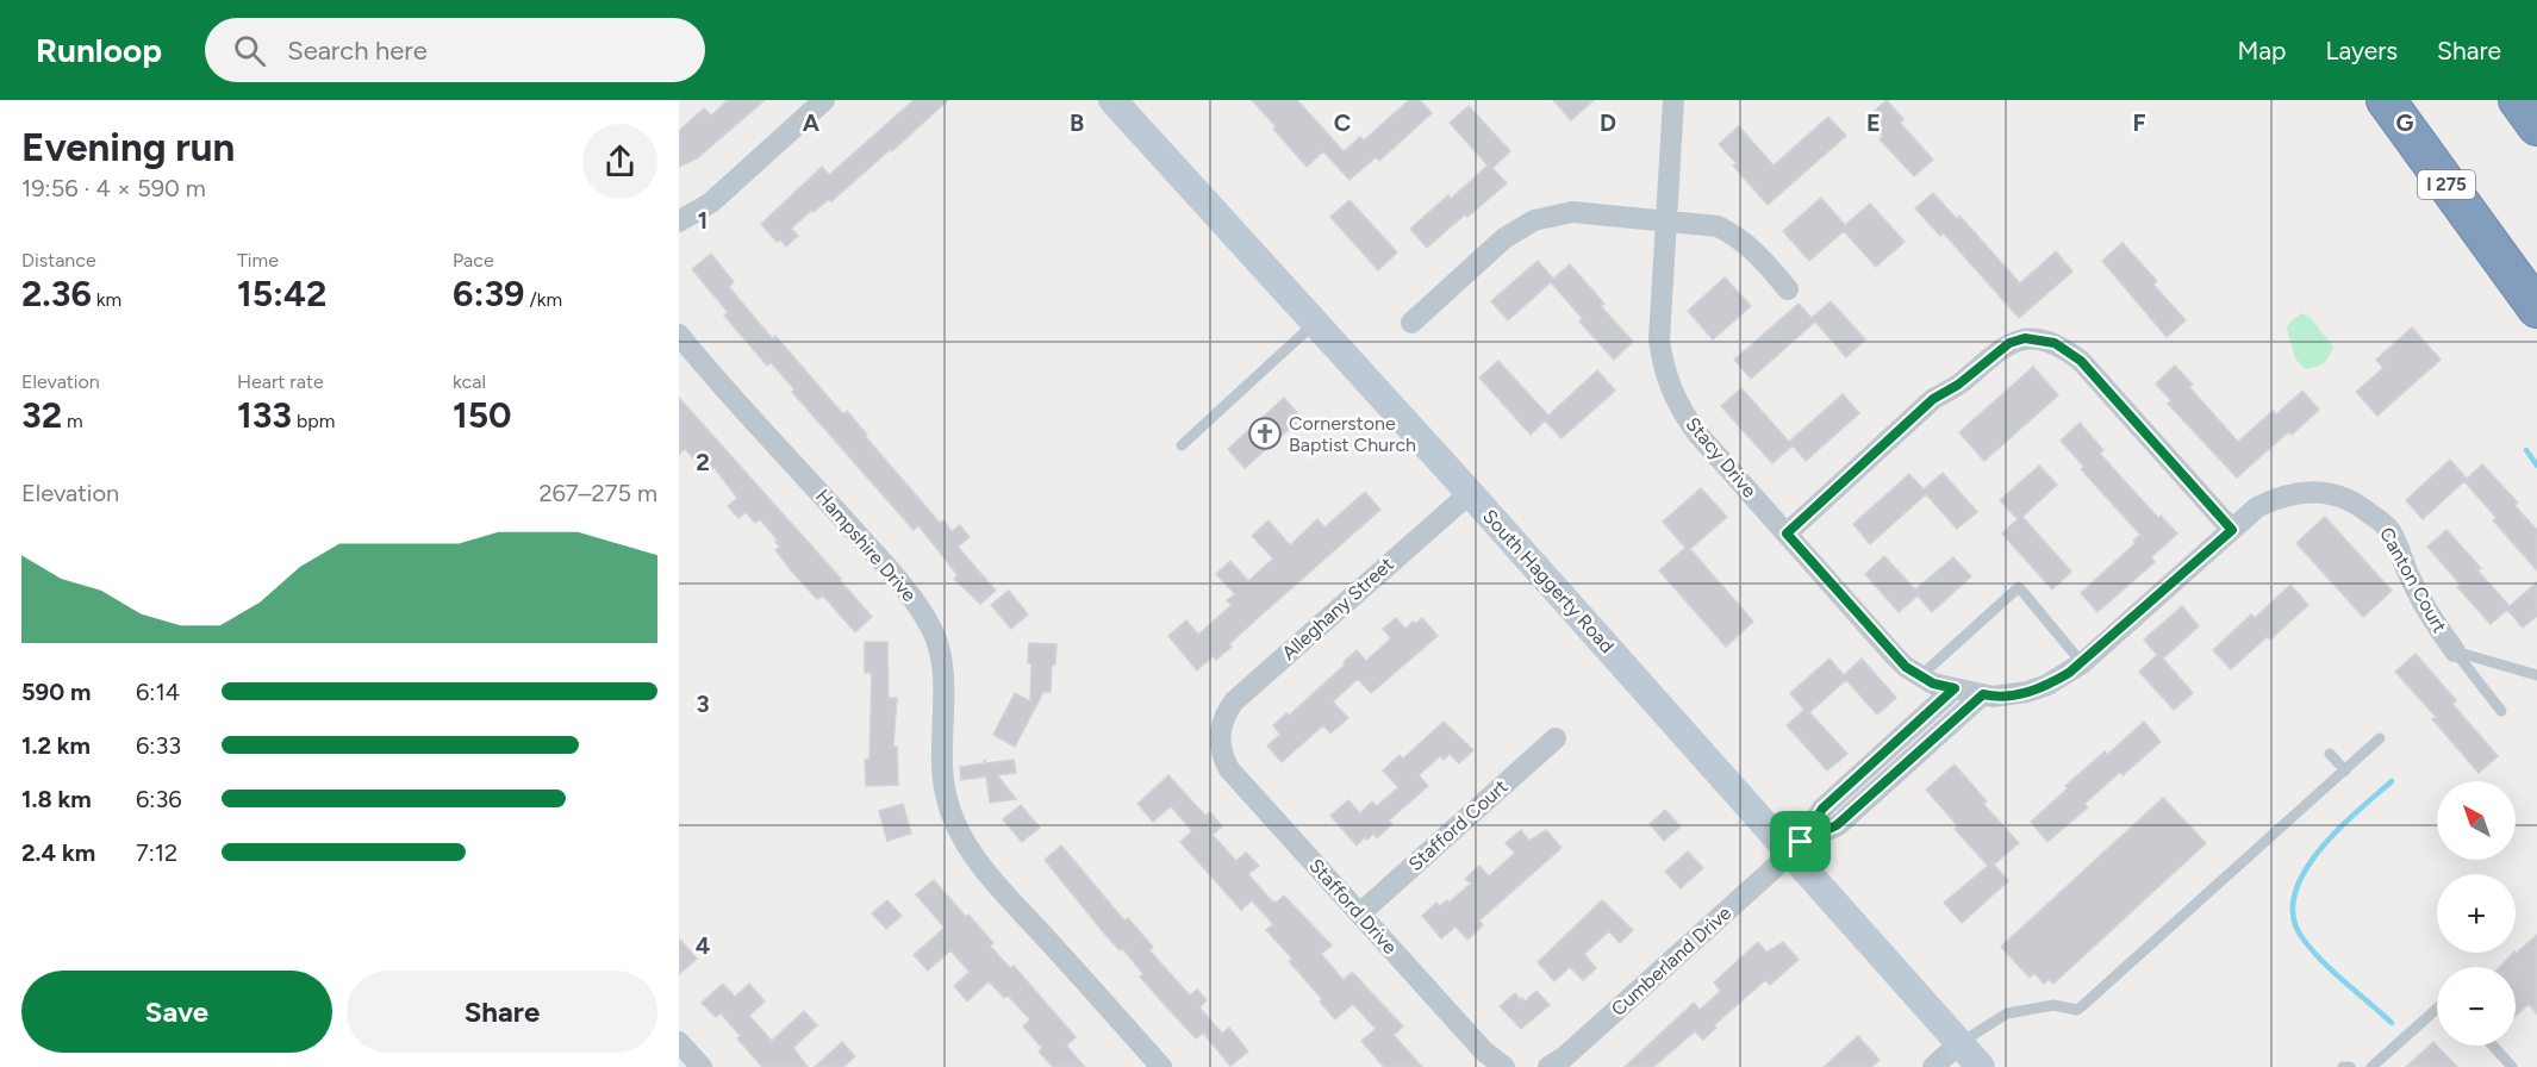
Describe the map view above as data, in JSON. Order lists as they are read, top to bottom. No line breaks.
{"streets":{"highway":["I 275"],"main road":["South Haggerty Road"],"street":["Stacy Drive","Hampshire Drive","Canton Court","Alleghany Street","Stafford Court","Stafford Drive","Cumberland Drive"]},"crossings":[["Stacy Drive","Canton Court"],["South Haggerty Road","Alleghany Street"],["South Haggerty Road","Cumberland Drive"],["Alleghany Street","Stafford Drive"],["Stafford Court","Stafford Drive"]],"places":{"church":["Cornerstone Baptist Church"]},"north":"top left","page":{"header":"Runloop","search":"Search here","nav":["Map","Layers","Share"],"heading":["Evening run","19:56 · 4 × 590 m"],"stats":[["Distance","2.36 km"],["Time","15:42"],["Pace","6:39 /km"],["Elevation","32 m"],["Heart rate","133 bpm"],["kcal","150"]],"chart":["Elevation","267–275 m"],"list":[{"name":"590 m","note":"6:14"},{"name":"1.2 km","note":"6:33"},{"name":"1.8 km","note":"6:36"},{"name":"2.4 km","note":"7:12"}],"map_buttons":["+","−"],"buttons":["Save","Share"]},"grid":{"columns":["A","B","C","D","E","F","G"],"rows":["1","2","3","4"]}}
